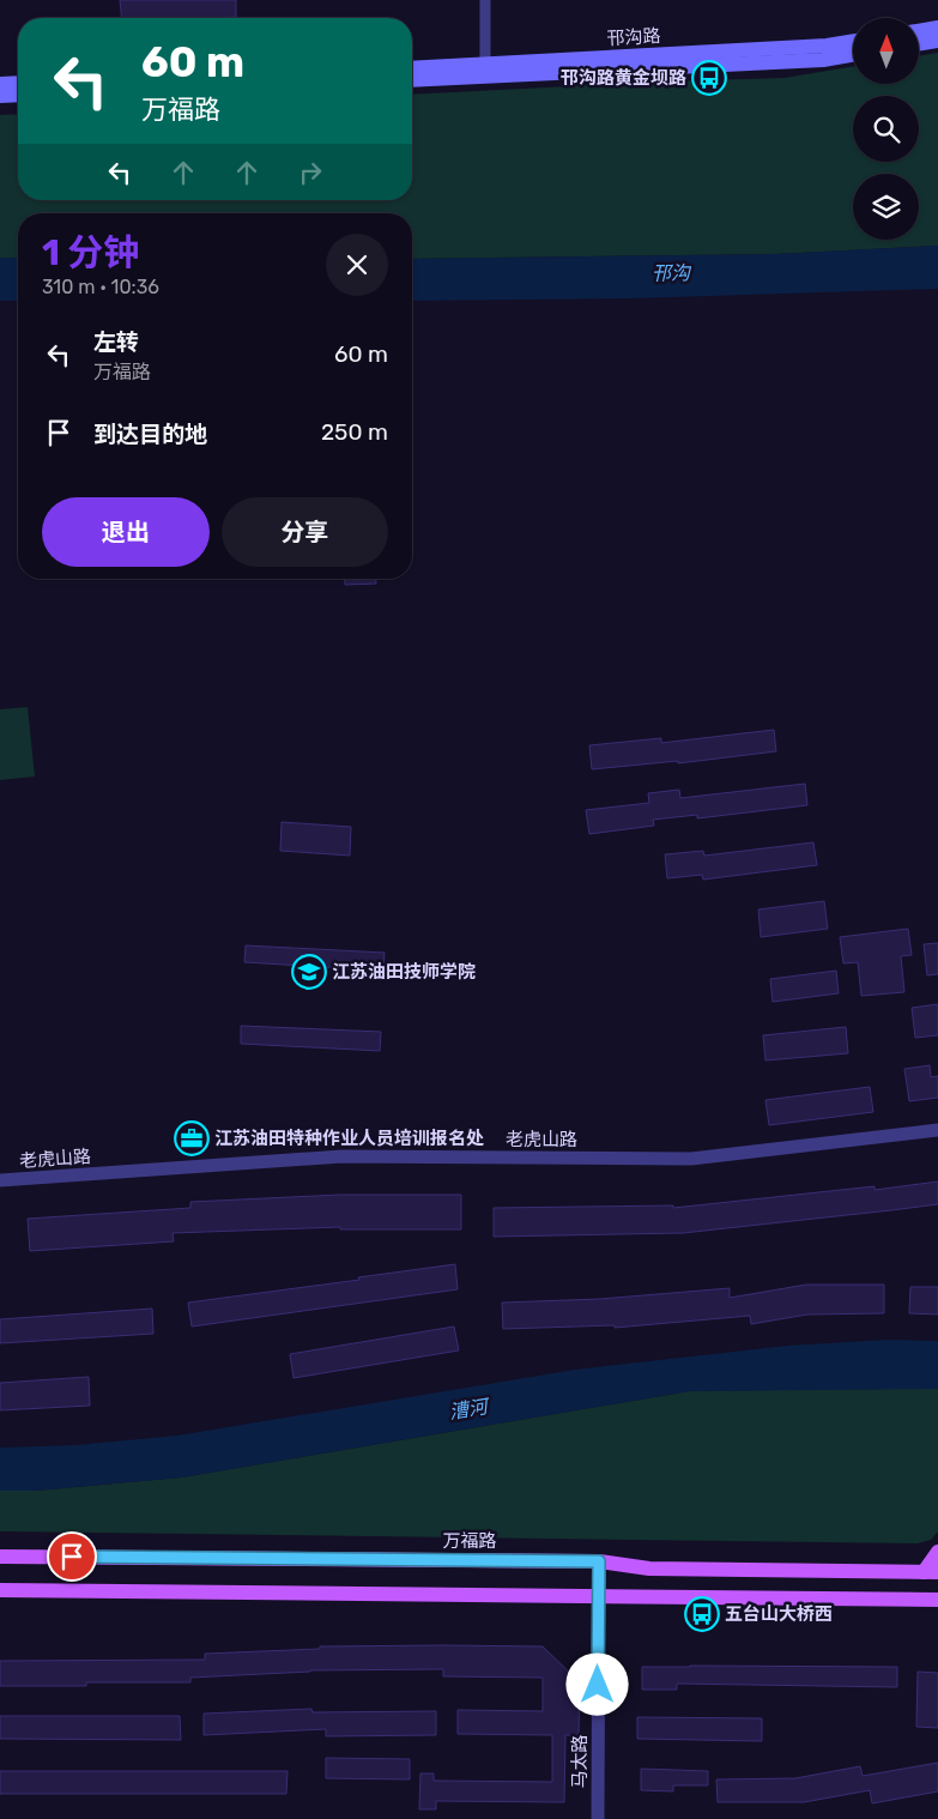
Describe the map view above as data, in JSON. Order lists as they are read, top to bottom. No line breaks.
{"streets":{"main road":["邗沟路","万福路"],"street":["老虎山路","马太路"]},"crossings":[["万福路","马太路"]],"water":["邗沟","漕河"],"places":{"bus stop":["邗沟路黄金坝路","五台山大桥西"],"school or university":["江苏油田技师学院"],"office":["江苏油田特种作业人员培训报名处"]},"north":"top","page":{"turn":["60 m","万福路"],"heading":["1 分钟","310 m · 10:36"],"list":[{"name":"左转","note":"万福路","value":"60 m"},{"name":"到达目的地","value":"250 m"}],"buttons":["退出","分享"]}}
